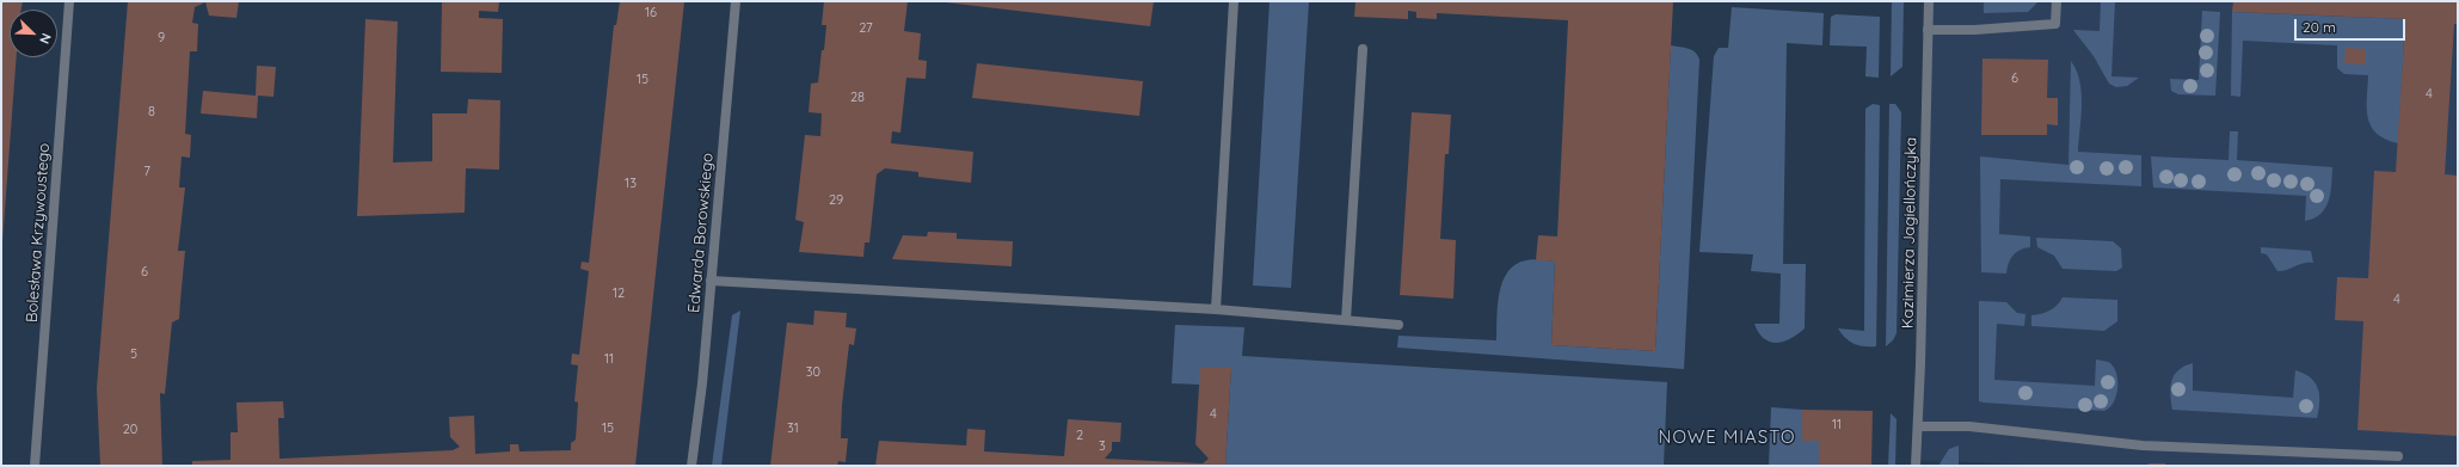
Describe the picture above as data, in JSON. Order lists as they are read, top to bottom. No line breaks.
{"streets":{"street":["Bolesława Krzywoustego","Edwarda Borowskiego","Kazimierza Jagiellończyka"]},"districts":["NOWE MIASTO"],"house_numbers":["16","27","9","6","15","4","28","8","7","13","29","6","12","4","5","11","30","4","11","15","31","20","2","3"],"scale_bar":"20 m","north":"bottom right"}
